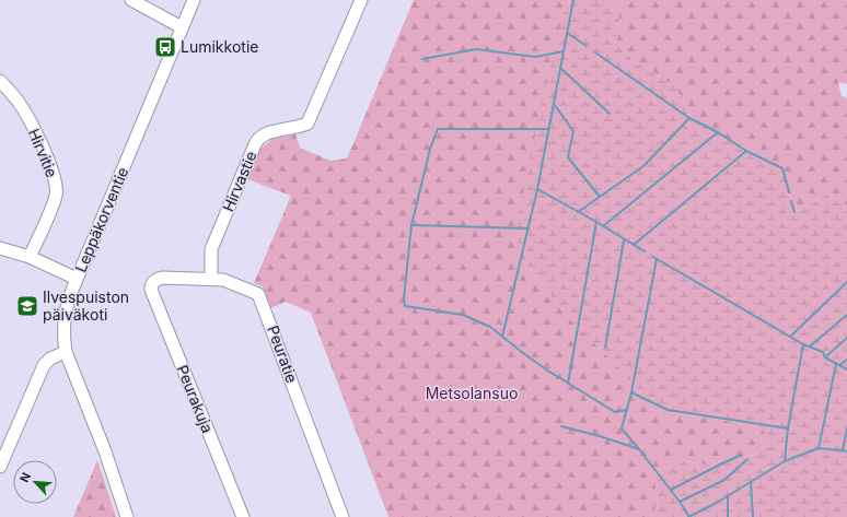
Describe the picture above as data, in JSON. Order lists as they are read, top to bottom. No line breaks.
{"streets":{"street":["Hirvitie","Hirvastie","Leppäkorventie","Peuratie","Peurakuja"]},"crossings":[["Hirvastie","Peuratie"],["Peuratie","Peurakuja"]],"parks":["Metsolansuo"],"places":{"bus stop":["Lumikkotie"],"school or university":["Ilvespuiston päiväkoti"]},"north":"top left"}
